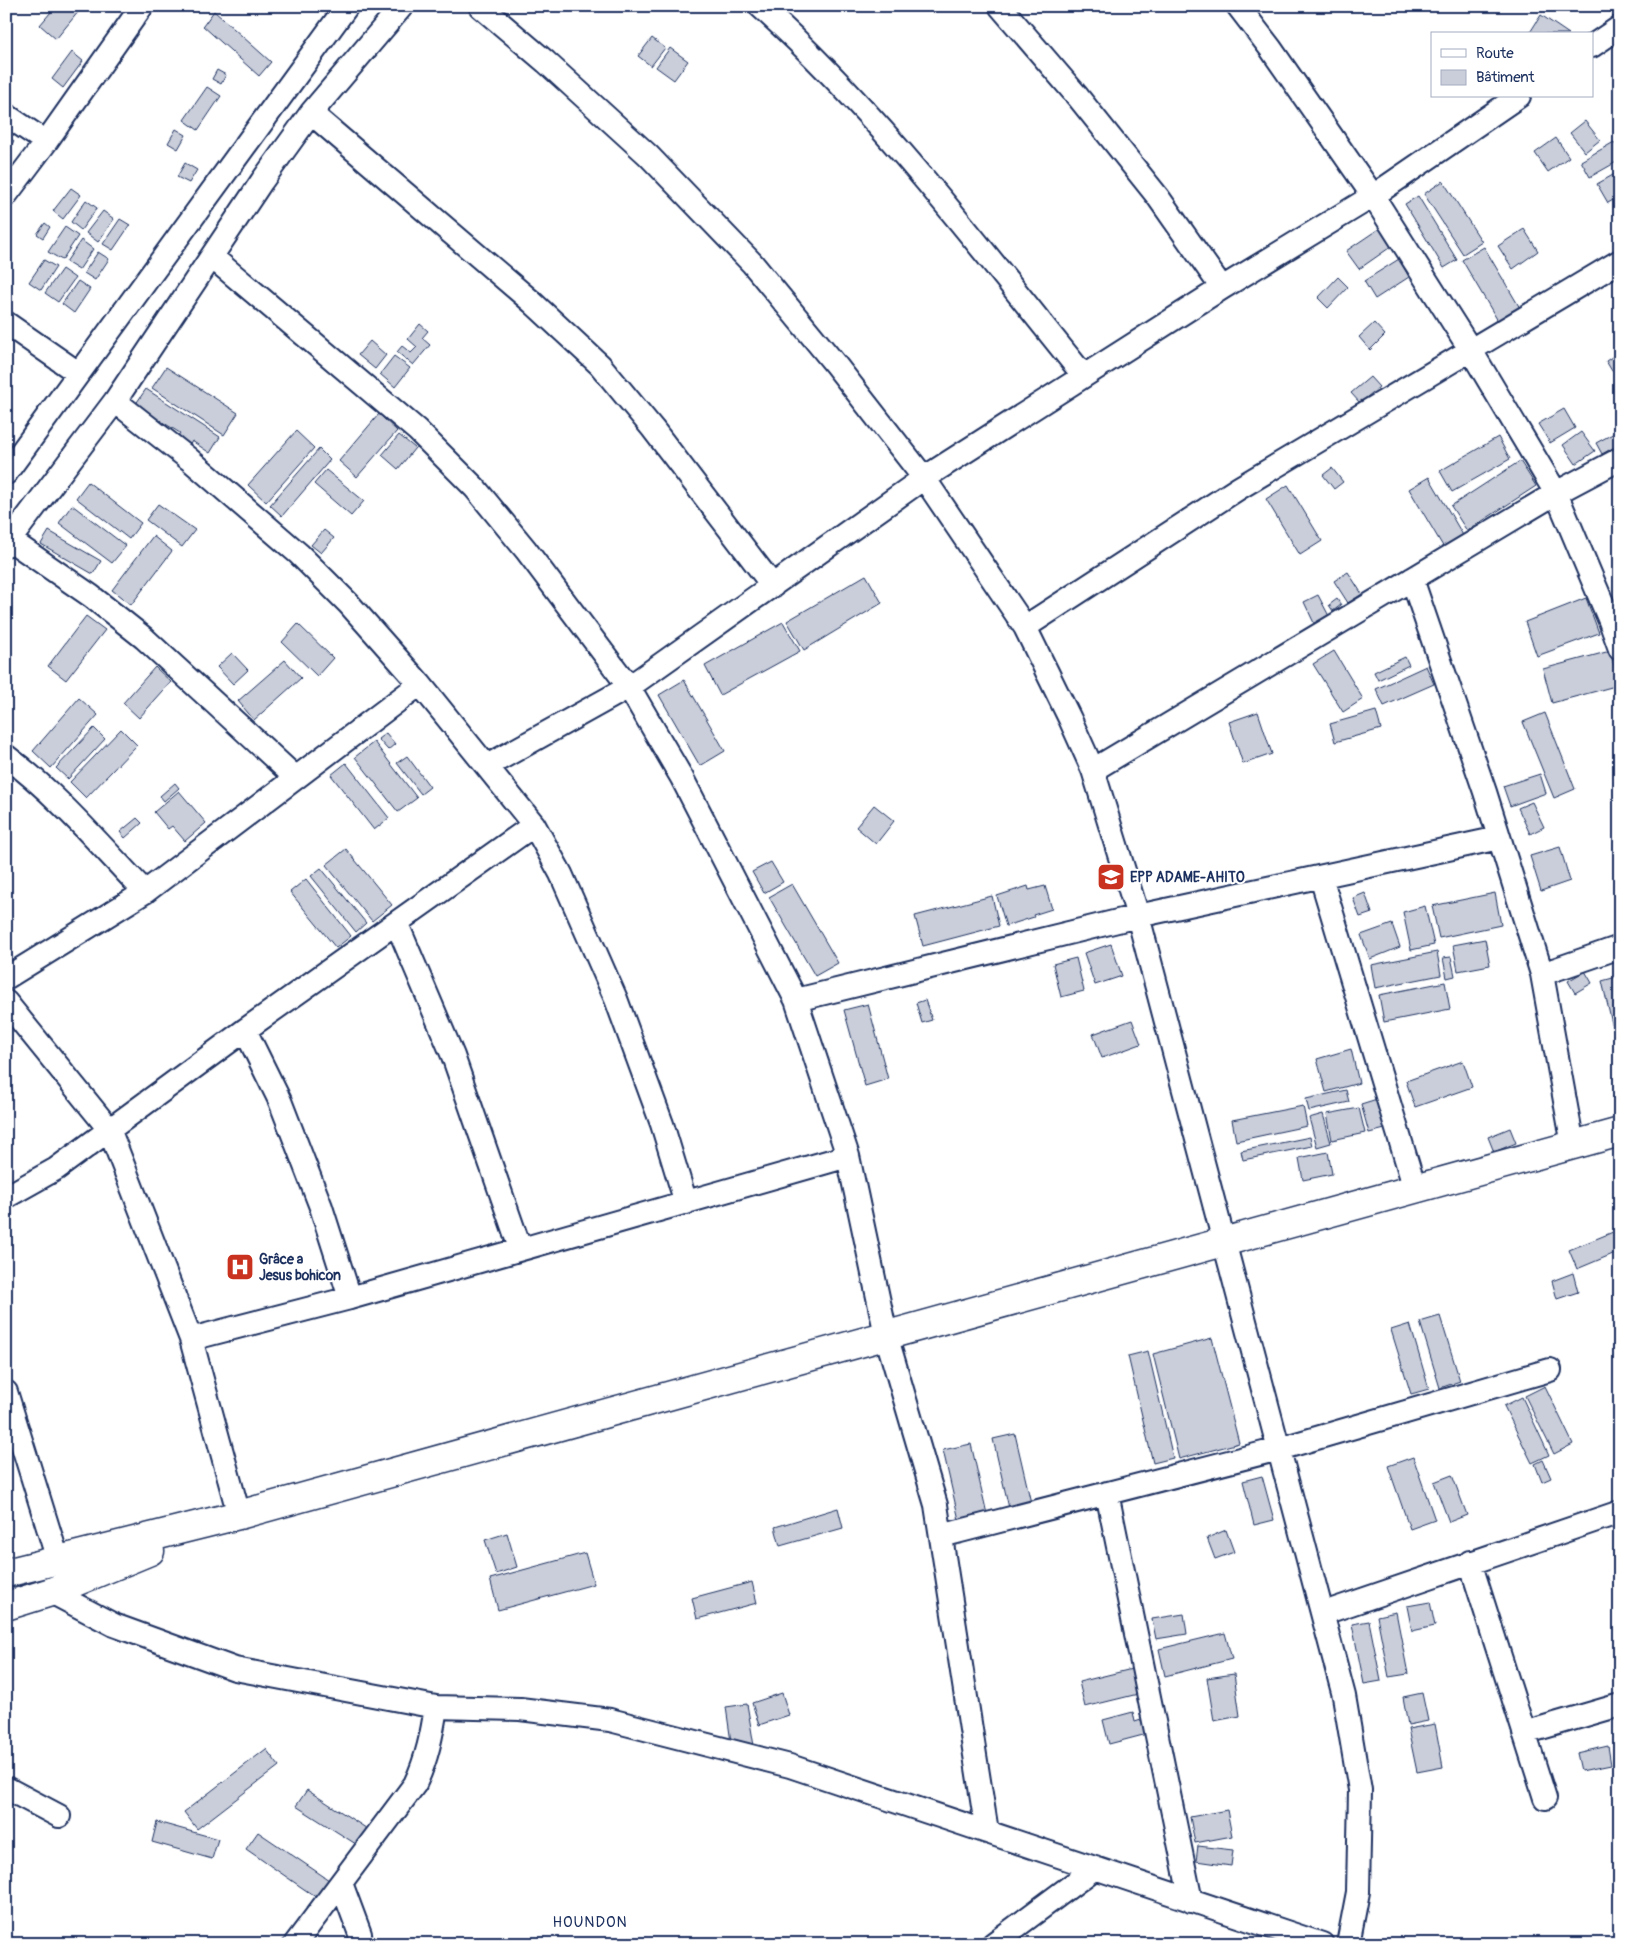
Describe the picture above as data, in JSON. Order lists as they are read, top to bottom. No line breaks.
{"districts":["HOUNDON"],"places":{"school or university":["EPP ADAME-AHITO"],"hospital":["Grâce a Jesus bohicon"]},"legend":["Route","Bâtiment"]}
